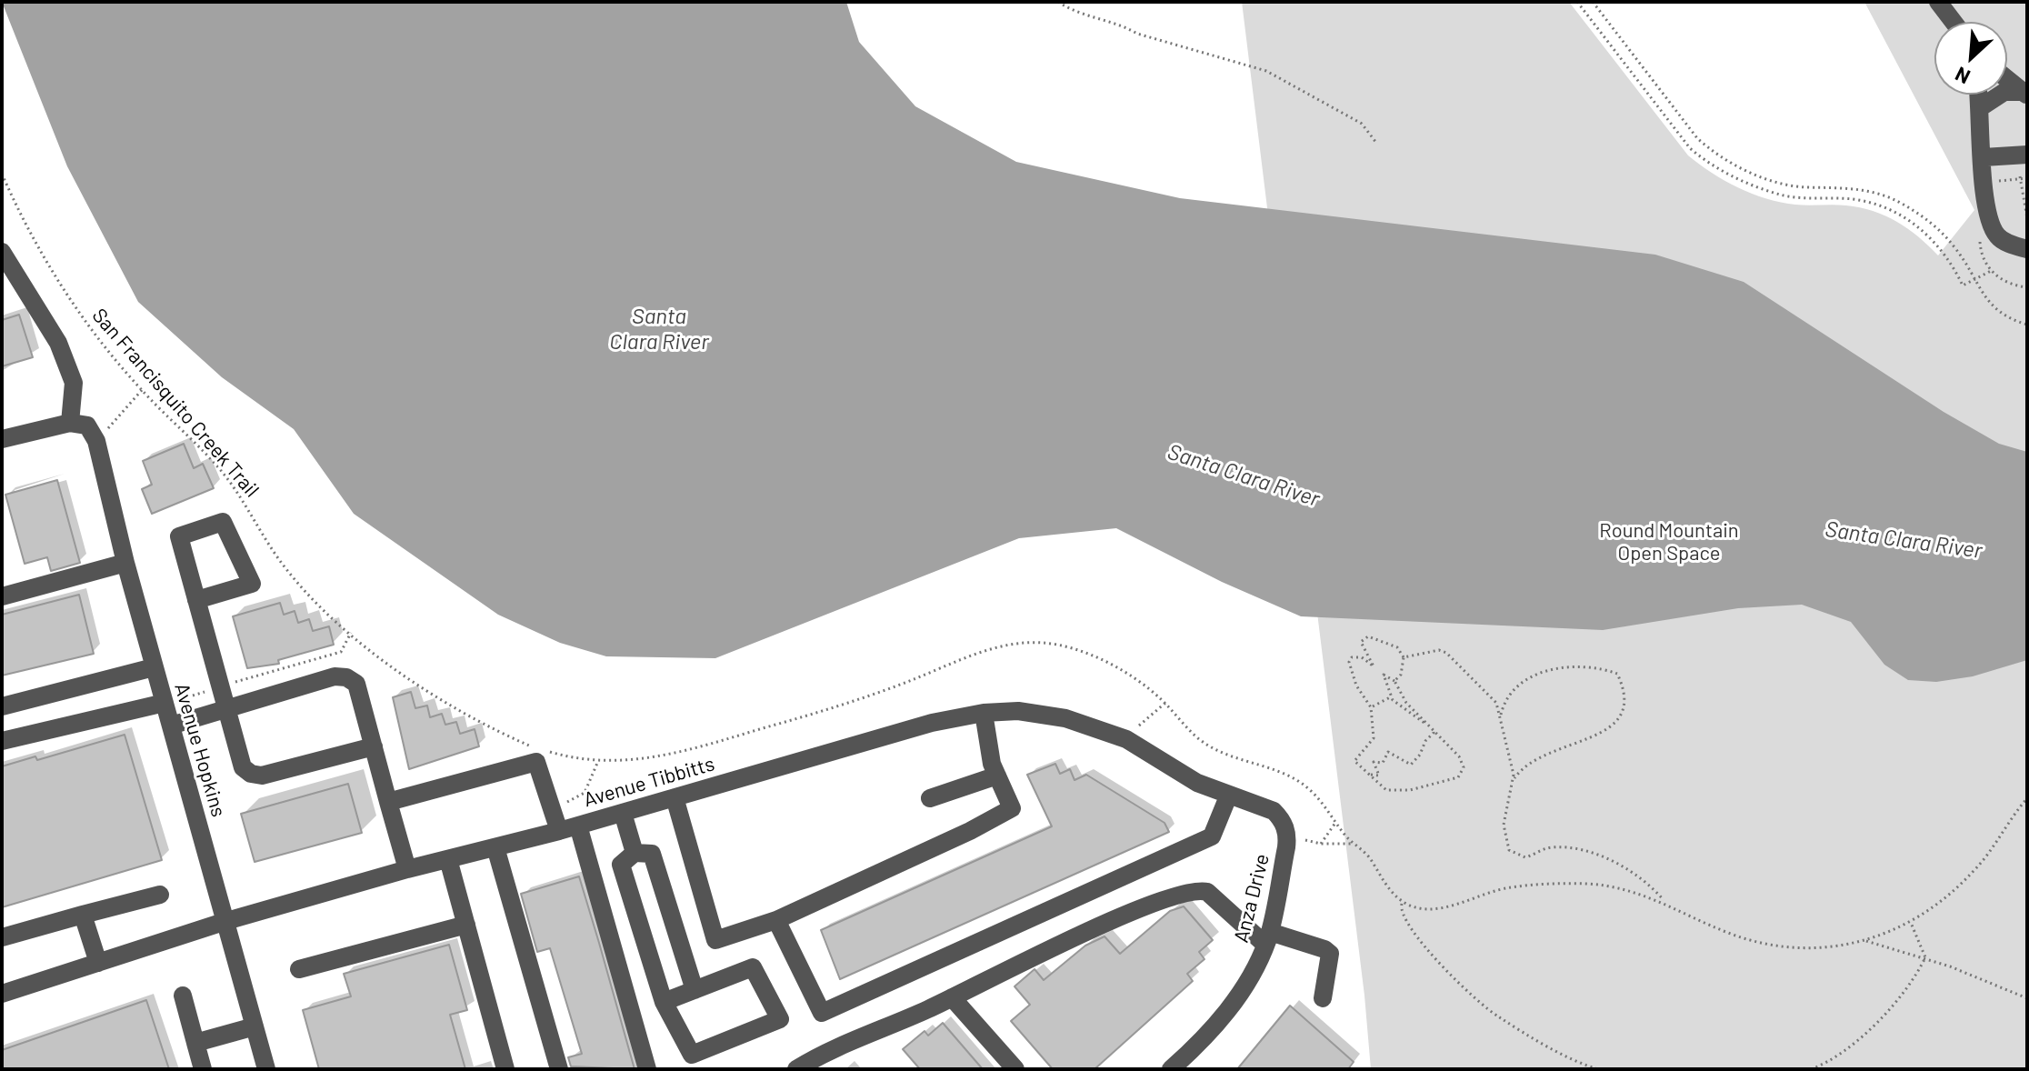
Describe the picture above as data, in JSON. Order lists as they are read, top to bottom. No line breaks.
{"streets":{"street":["Avenue Hopkins","Avenue Tibbitts","Anza Drive"],"path":["San Francisquito Creek Trail"]},"crossings":[["Avenue Hopkins","Avenue Tibbitts"],["Avenue Tibbitts","Anza Drive"]],"water":["Santa Clara River"],"parks":["Round Mountain Open Space"],"north":"bottom left"}
